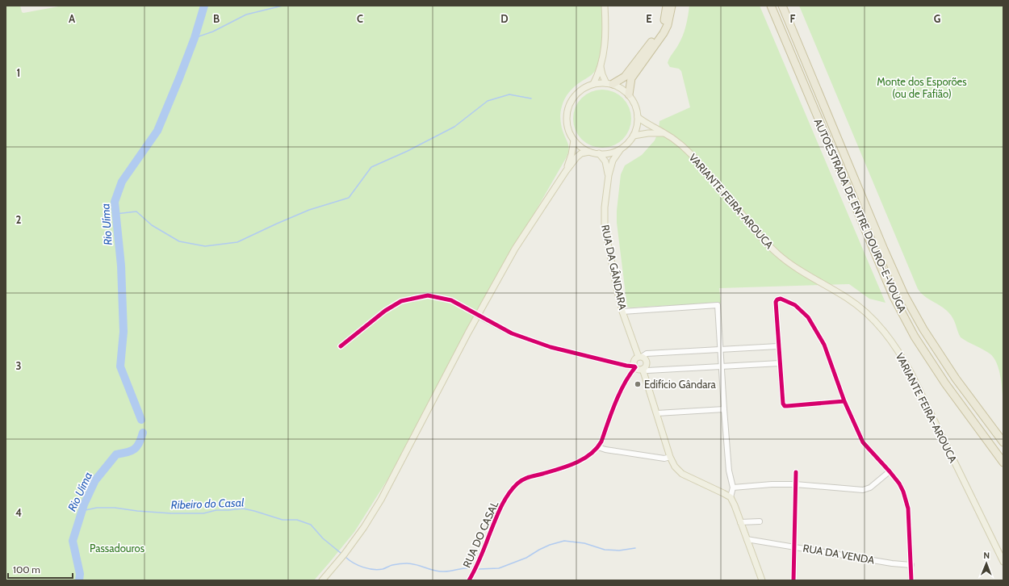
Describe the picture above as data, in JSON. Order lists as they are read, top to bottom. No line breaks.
{"streets":{"highway":["AUTOESTRADA DE ENTRE DOURO-E-VOUGA"],"main road":["VARIANTE FEIRA-AROUCA","RUA DA GÂNDARA"],"street":["RUA DO CASAL","RUA DA VENDA"]},"crossings":[["VARIANTE FEIRA-AROUCA","RUA DA GÂNDARA"],["RUA DA GÂNDARA","RUA DO CASAL"]],"water":["Rio Uíma","Ribeiro do Casal"],"parks":["Monte dos Esporões (ou de Fafião)","Passadouros"],"places":["Edifício Gândara"],"scale_bar":"100 m","north":"top","grid":{"columns":["A","B","C","D","E","F","G"],"rows":["1","2","3","4"]}}
